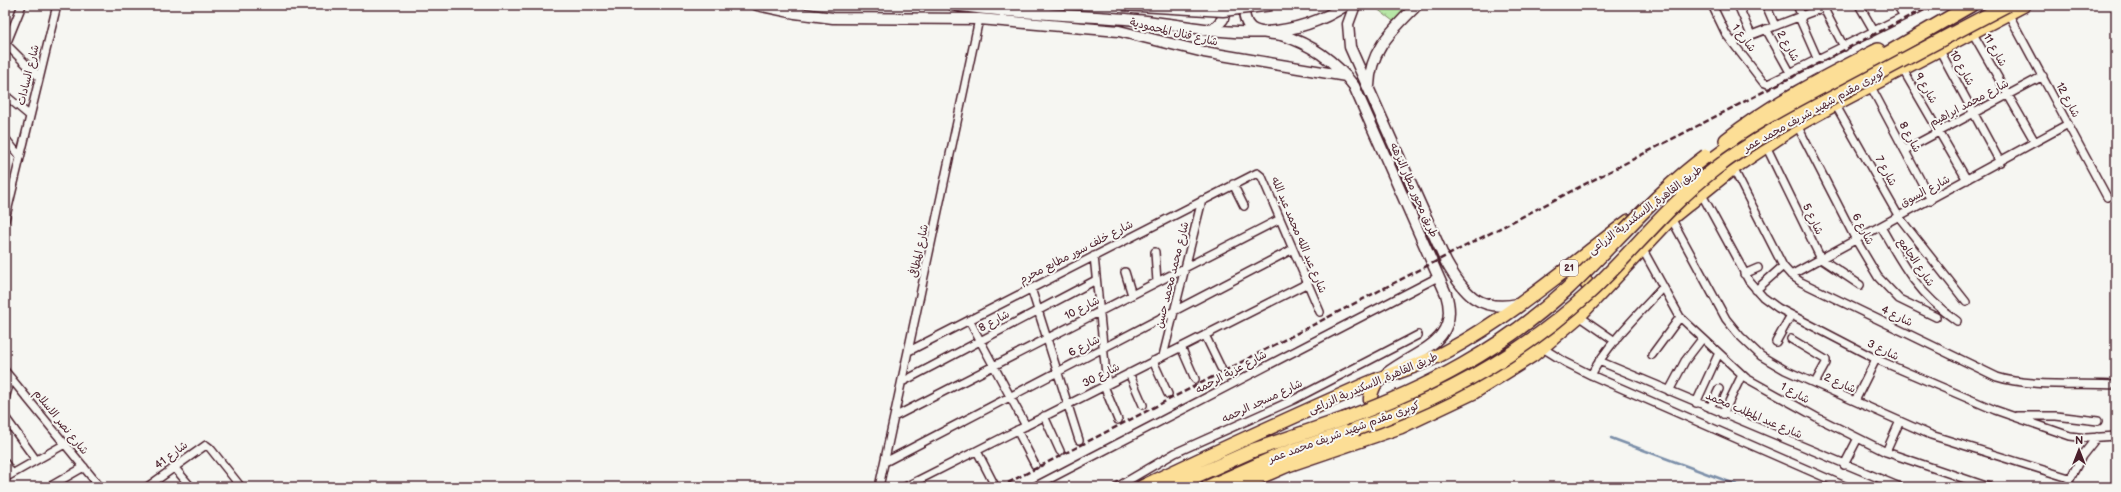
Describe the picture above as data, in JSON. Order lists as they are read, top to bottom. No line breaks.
{"streets":{"highway":["كوبرى مقدم شهيد شريف محمد عمر","طريق القاهرة, الاسكندرية الزراعى","21"],"main road":["شارع قنال المحمودية","طريق محور مطار النزهه"],"street":["شارع 1","شارع 2","شارع 11","شارع 10","شارع السادات","شارع 9","شارع 12","شارع محمد ابراهيم","شارع 8","شارع 7","شارع السوق","شارع 5","شارع 6","شارع عبد الله محمد عبد الله","شارع المطافى","شارع خلف سور مطابع محرم","شارع الجامع","شارع محمد محمد حسن","شارع 4","شارع 3","شارع عزبة الرحمه","شارع 30","شارع مسجد الرحمه","شارع عبد المطلب محمد","شارع نصر الاسلام","شارع 41"]},"crossings":[["شارع قنال المحمودية","طريق محور مطار النزهه"],["شارع قنال المحمودية","شارع المطافى"],["شارع 1","شارع 2"],["شارع 1","طريق القاهرة, الاسكندرية الزراعى"],["شارع 2","طريق القاهرة, الاسكندرية الزراعى"],["شارع 11","شارع محمد ابراهيم"],["شارع 11","شارع السوق"],["شارع 11","طريق القاهرة, الاسكندرية الزراعى"],["شارع 10","شارع محمد ابراهيم"],["شارع 10","شارع السوق"],["شارع 10","طريق القاهرة, الاسكندرية الزراعى"],["شارع 10","شارع عبد الله محمد عبد الله"],["شارع 10","شارع المطافى"],["شارع 10","شارع محمد محمد حسن"],["شارع 9","شارع محمد ابراهيم"],["شارع 9","شارع السوق"],["شارع 9","طريق القاهرة, الاسكندرية الزراعى"],["شارع 12","شارع محمد ابراهيم"],["شارع 12","كوبرى مقدم شهيد شريف محمد عمر"],["شارع 12","شارع السوق"],["شارع 12","طريق القاهرة, الاسكندرية الزراعى"],["شارع محمد ابراهيم","شارع 8"],["كوبرى مقدم شهيد شريف محمد عمر","طريق القاهرة, الاسكندرية الزراعى"],["شارع 8","شارع السوق"],["شارع 8","طريق القاهرة, الاسكندرية الزراعى"],["شارع 8","شارع المطافى"],["شارع 7","شارع السوق"],["شارع 7","طريق القاهرة, الاسكندرية الزراعى"],["طريق محور مطار النزهه","طريق القاهرة, الاسكندرية الزراعى"],["طريق محور مطار النزهه","شارع عزبة الرحمه"],["شارع السوق","شارع 5"],["شارع السوق","شارع 6"],["شارع السوق","شارع الجامع"],["شارع السوق","شارع 4"],["طريق القاهرة, الاسكندرية الزراعى","شارع 5"],["طريق القاهرة, الاسكندرية الزراعى","شارع 6"],["طريق القاهرة, الاسكندرية الزراعى","شارع 4"],["طريق القاهرة, الاسكندرية الزراعى","شارع 3"],["شارع 6","شارع عبد الله محمد عبد الله"],["شارع 6","شارع المطافى"],["شارع 6","شارع محمد محمد حسن"],["شارع عبد الله محمد عبد الله","شارع خلف سور مطابع محرم"],["شارع عبد الله محمد عبد الله","شارع 30"],["شارع المطافى","شارع خلف سور مطابع محرم"],["شارع خلف سور مطابع محرم","شارع محمد محمد حسن"],["شارع محمد محمد حسن","شارع 30"]],"north":"top"}
